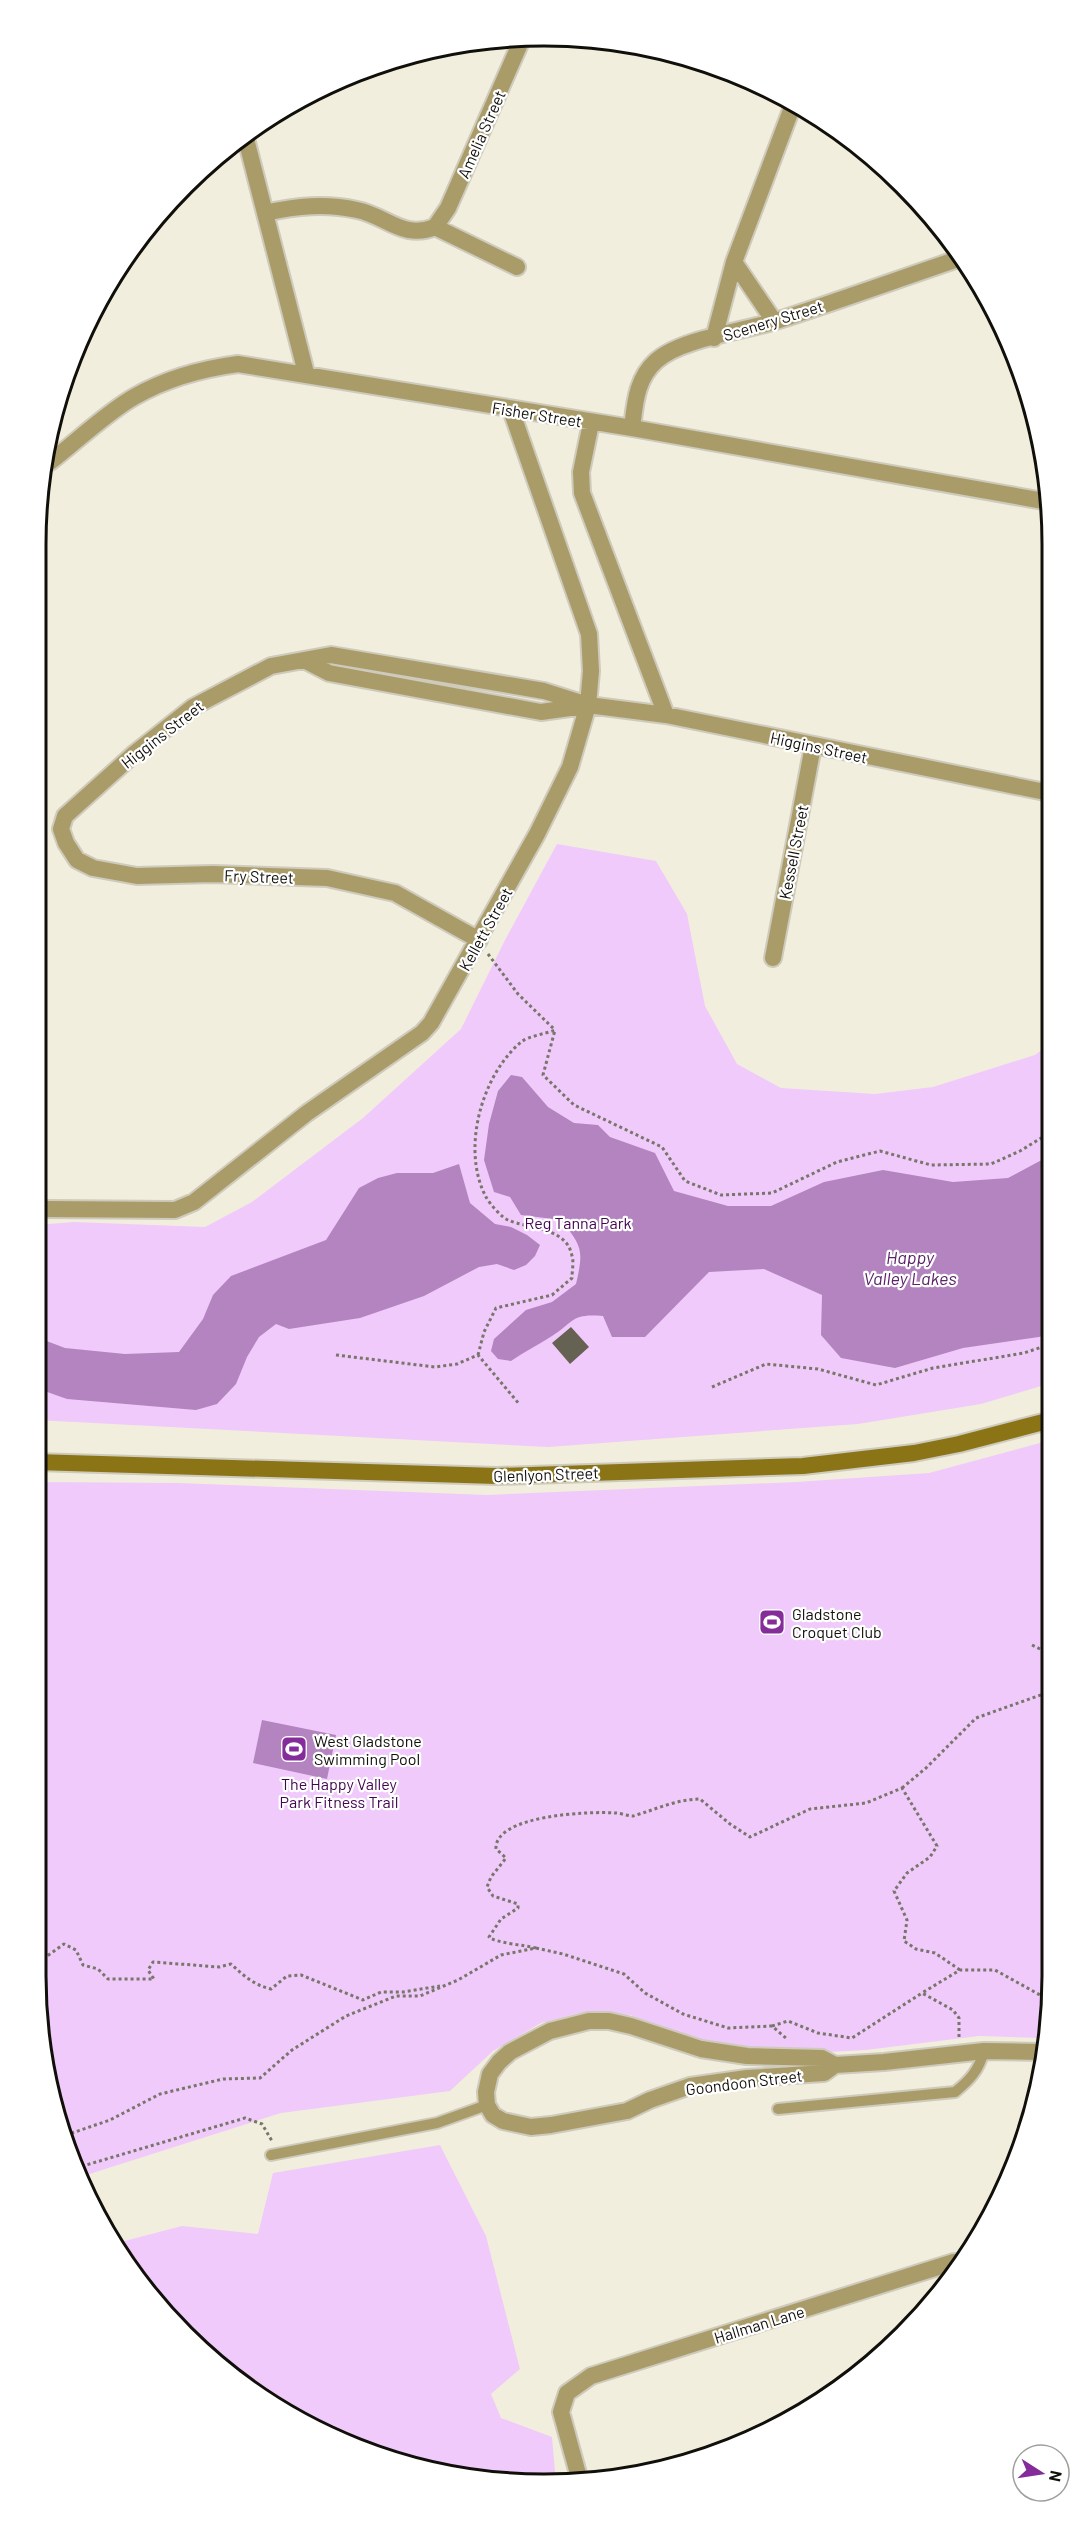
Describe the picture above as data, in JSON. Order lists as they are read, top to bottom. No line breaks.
{"streets":{"main road":["Glenlyon Street"],"street":["Amelia Street","Scenery Street","Fisher Street","Higgins Street","Kessell Street","Fry Street","Kellett Street","Goondoon Street","Hallman Lane"]},"crossings":[["Scenery Street","Fisher Street"],["Fisher Street","Kellett Street"],["Higgins Street","Kessell Street"],["Higgins Street","Fry Street"],["Higgins Street","Kellett Street"],["Fry Street","Kellett Street"]],"water":["Happy Valley Lakes"],"parks":["Reg Tanna Park","The Happy Valley Park Fitness Trail"],"places":{"sports":["Gladstone Croquet Club","West Gladstone Swimming Pool"]},"north":"right"}
